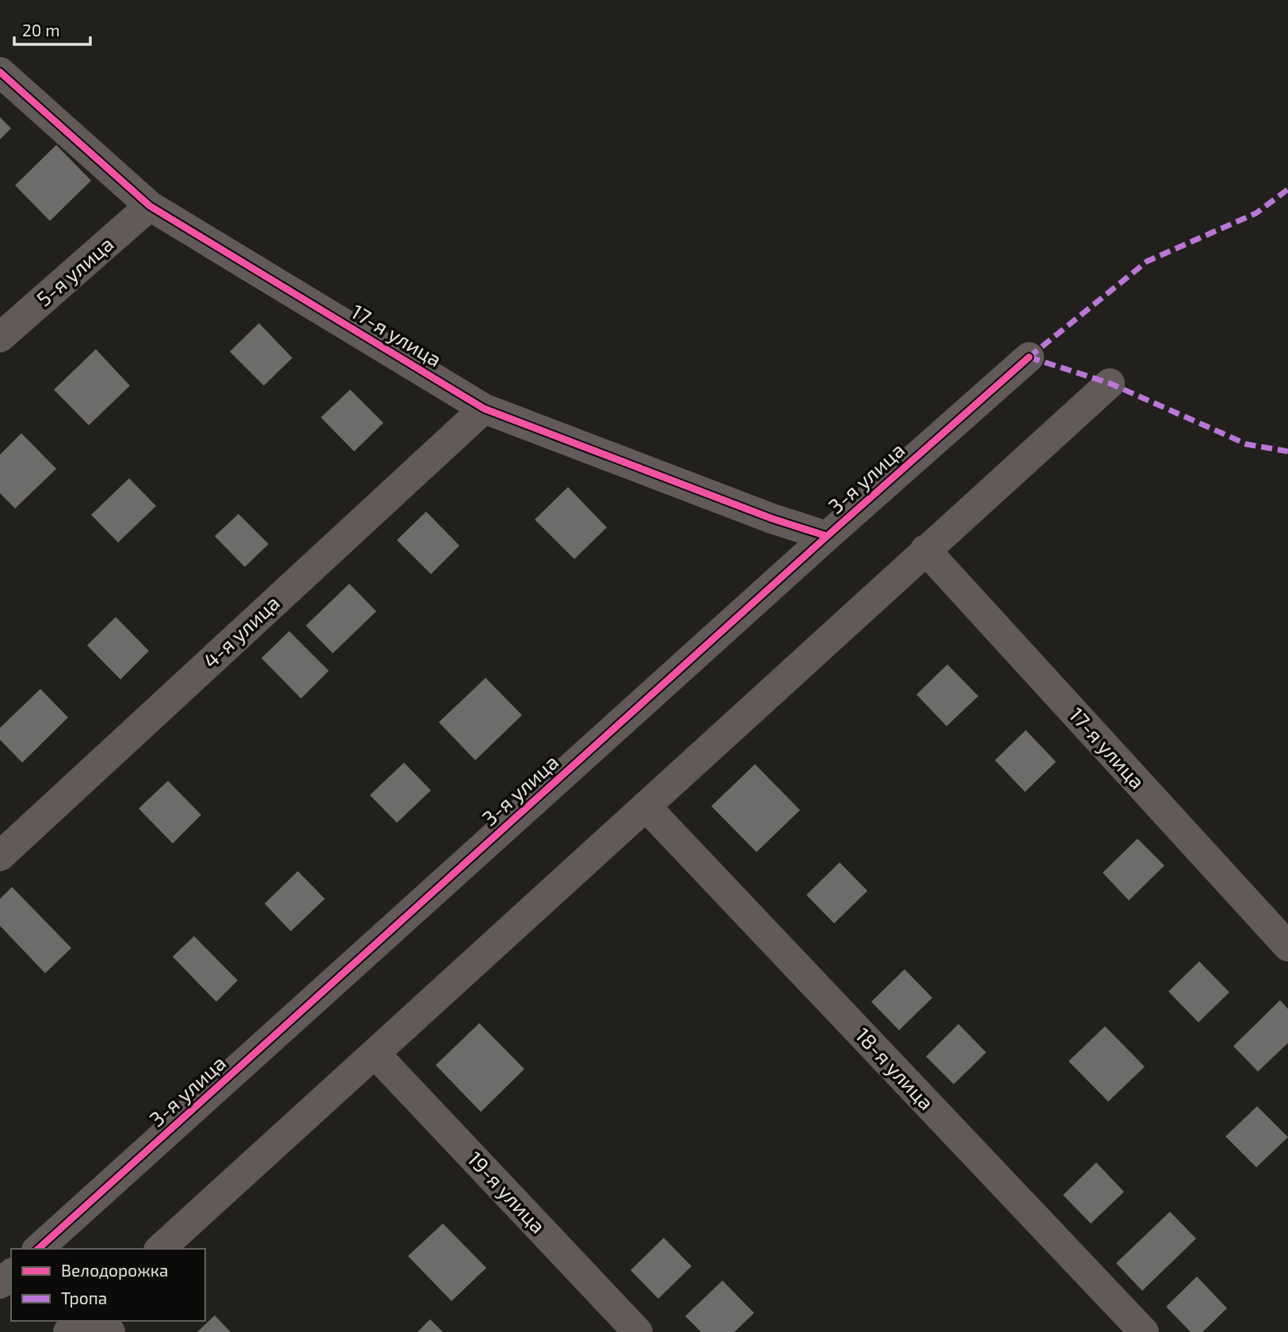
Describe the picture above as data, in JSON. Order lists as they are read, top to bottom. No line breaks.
{"streets":{"street":["5-я улица","17-я улица","3-я улица","4-я улица","18-я улица","19-я улица"]},"crossings":[["5-я улица","17-я улица"],["17-я улица","3-я улица"],["17-я улица","4-я улица"]],"legend":["Велодорожка","Тропа"],"scale_bar":"20 m"}
